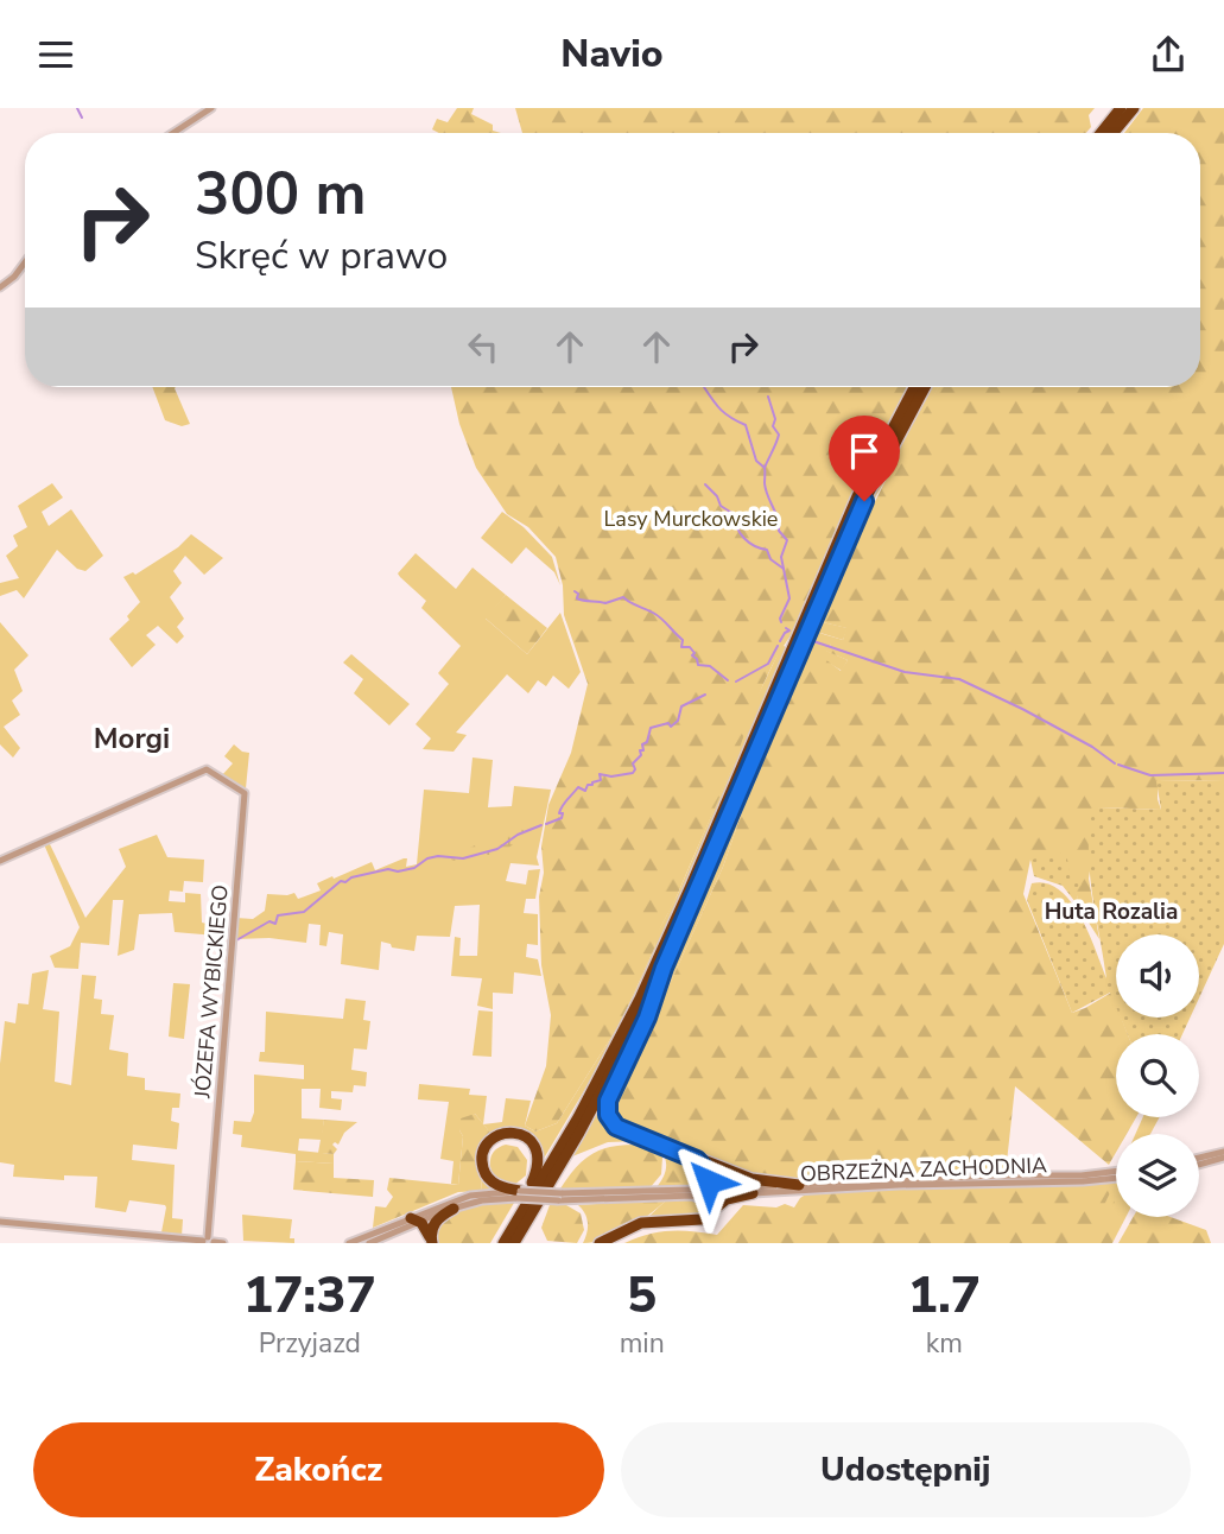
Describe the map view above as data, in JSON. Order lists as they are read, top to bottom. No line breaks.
{"streets":{"street":["JÓZEFA WYBICKIEGO","OBRZEŻNA ZACHODNIA"]},"districts":["Morgi","Huta Rozalia"],"parks":["Lasy Murckowskie"],"page":{"header":"Navio","turn":["300 m","Skręć w prawo"],"eta":["17:37","Przyjazd","5","min","1.7","km"],"buttons":["Zakończ","Udostępnij"]}}
